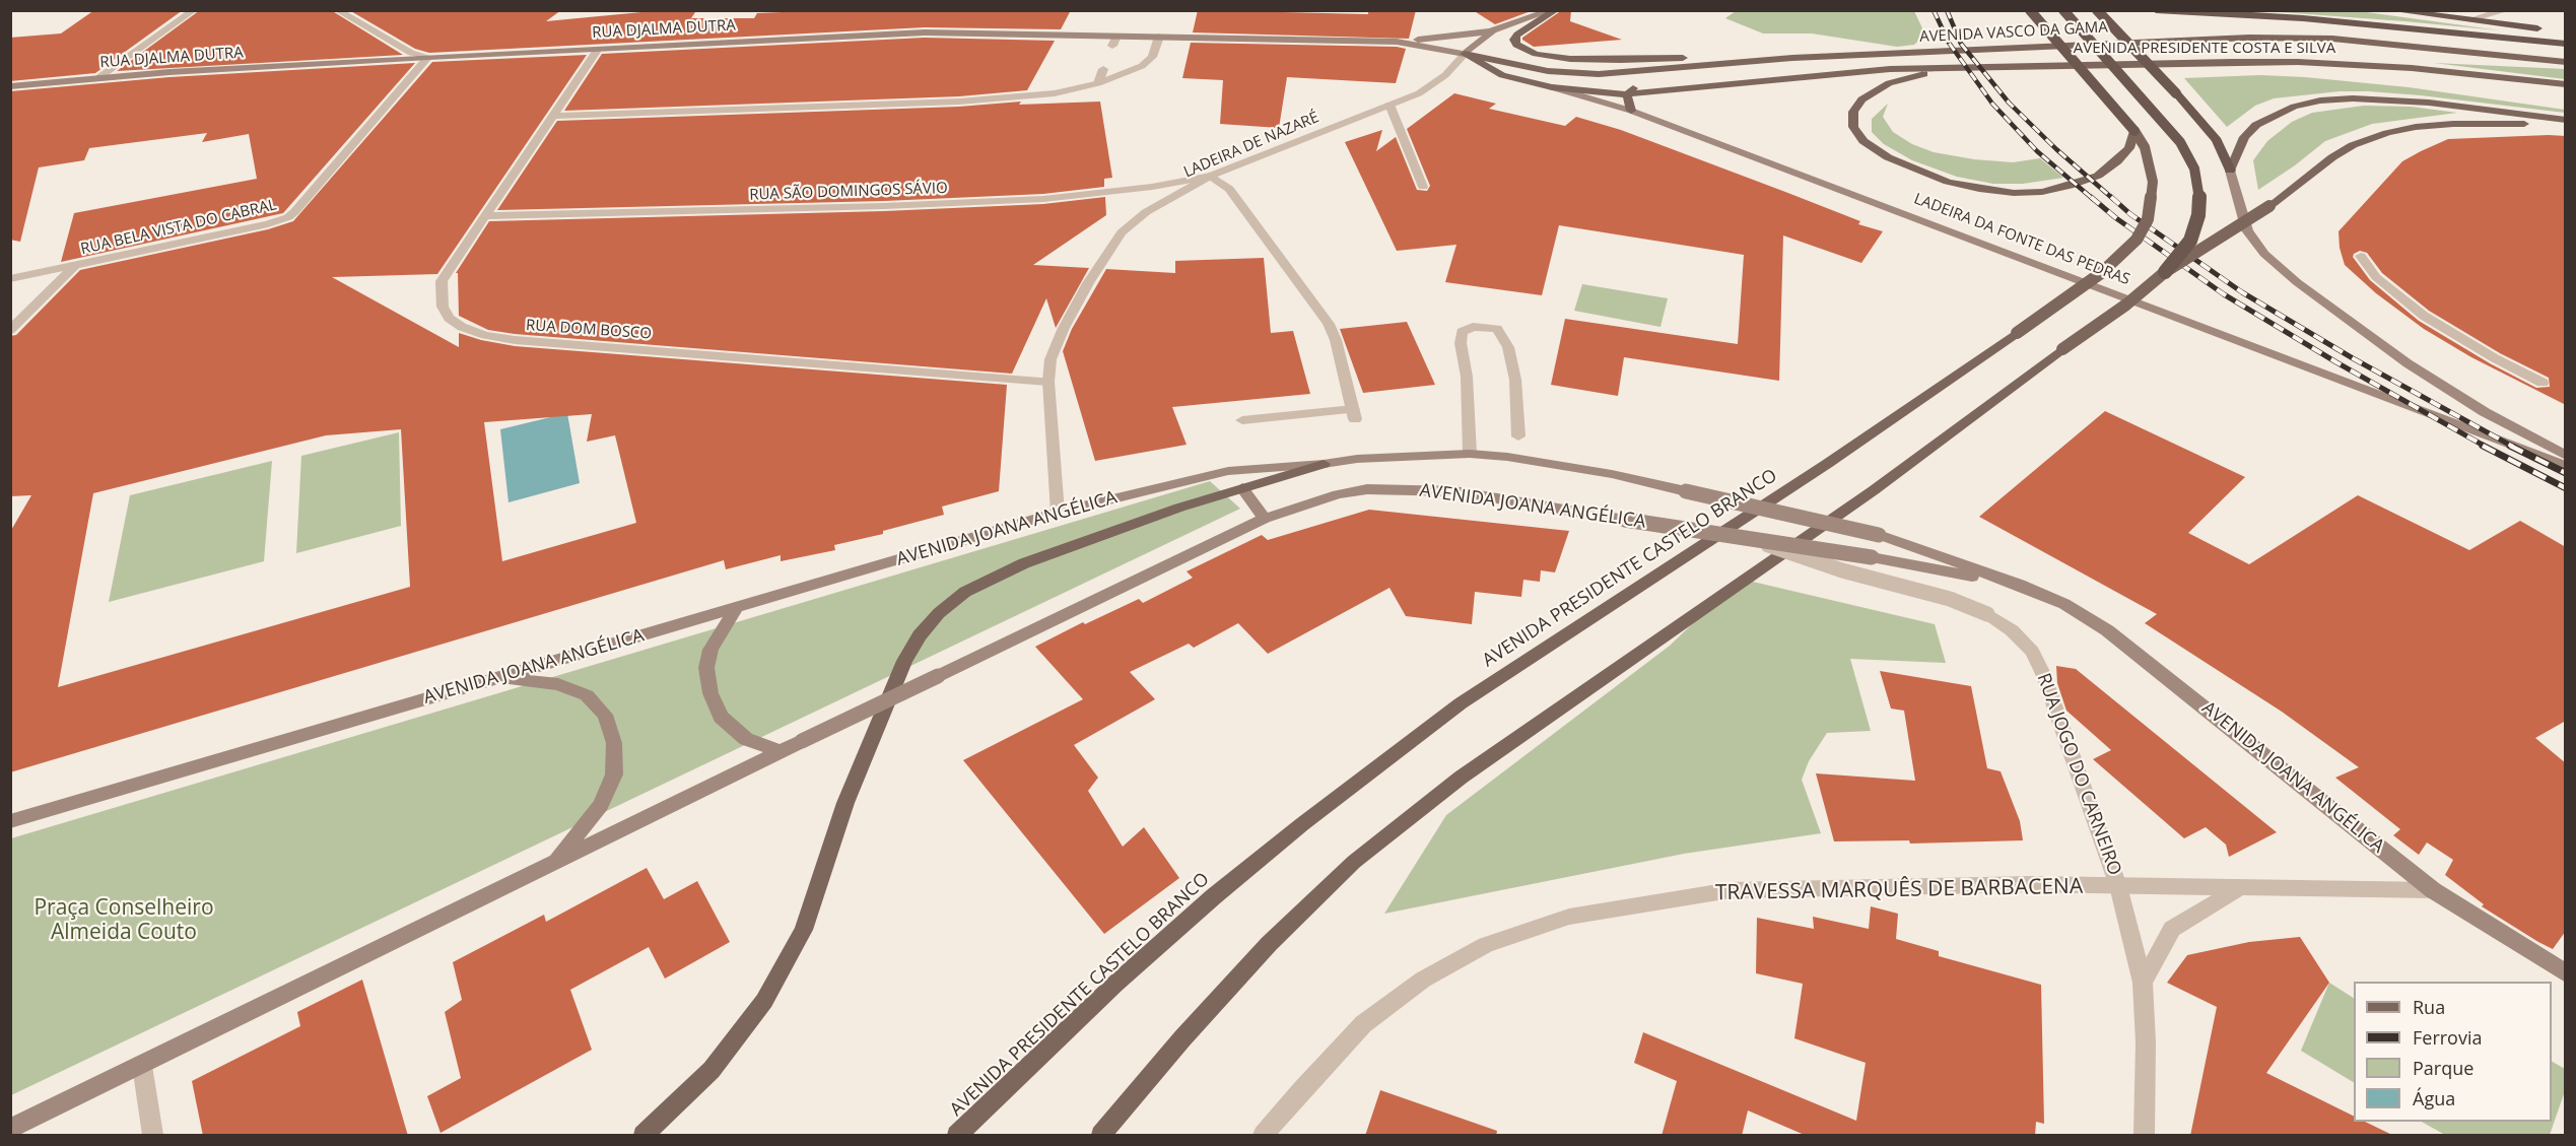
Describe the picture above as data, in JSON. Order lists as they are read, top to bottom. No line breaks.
{"streets":{"highway":["AVENIDA PRESIDENTE CASTELO BRANCO"],"main road":["RUA DJALMA DUTRA","AVENIDA VASCO DA GAMA","AVENIDA PRESIDENTE COSTA E SILVA","LADEIRA DA FONTE DAS PEDRAS","AVENIDA JOANA ANGÉLICA"],"street":["LADEIRA DE NAZARÉ","RUA SÃO DOMINGOS SÁVIO","RUA BELA VISTA DO CABRAL","RUA DOM BOSCO","RUA JOGO DO CARNEIRO","TRAVESSA MARQUÊS DE BARBACENA"]},"crossings":[["RUA DJALMA DUTRA","AVENIDA VASCO DA GAMA"],["RUA DJALMA DUTRA","LADEIRA DE NAZARÉ"],["RUA DJALMA DUTRA","RUA BELA VISTA DO CABRAL"],["RUA DJALMA DUTRA","LADEIRA DA FONTE DAS PEDRAS"],["RUA DJALMA DUTRA","RUA DOM BOSCO"],["AVENIDA VASCO DA GAMA","LADEIRA DE NAZARÉ"],["AVENIDA VASCO DA GAMA","LADEIRA DA FONTE DAS PEDRAS"],["AVENIDA PRESIDENTE COSTA E SILVA","LADEIRA DA FONTE DAS PEDRAS"],["LADEIRA DE NAZARÉ","RUA SÃO DOMINGOS SÁVIO"],["LADEIRA DE NAZARÉ","LADEIRA DA FONTE DAS PEDRAS"],["LADEIRA DE NAZARÉ","RUA DOM BOSCO"],["LADEIRA DE NAZARÉ","AVENIDA JOANA ANGÉLICA"],["RUA SÃO DOMINGOS SÁVIO","RUA DOM BOSCO"],["AVENIDA JOANA ANGÉLICA","RUA JOGO DO CARNEIRO"],["AVENIDA JOANA ANGÉLICA","TRAVESSA MARQUÊS DE BARBACENA"],["RUA JOGO DO CARNEIRO","TRAVESSA MARQUÊS DE BARBACENA"]],"parks":["Praça Conselheiro Almeida Couto"],"legend":["Rua","Ferrovia","Parque","Água"]}
